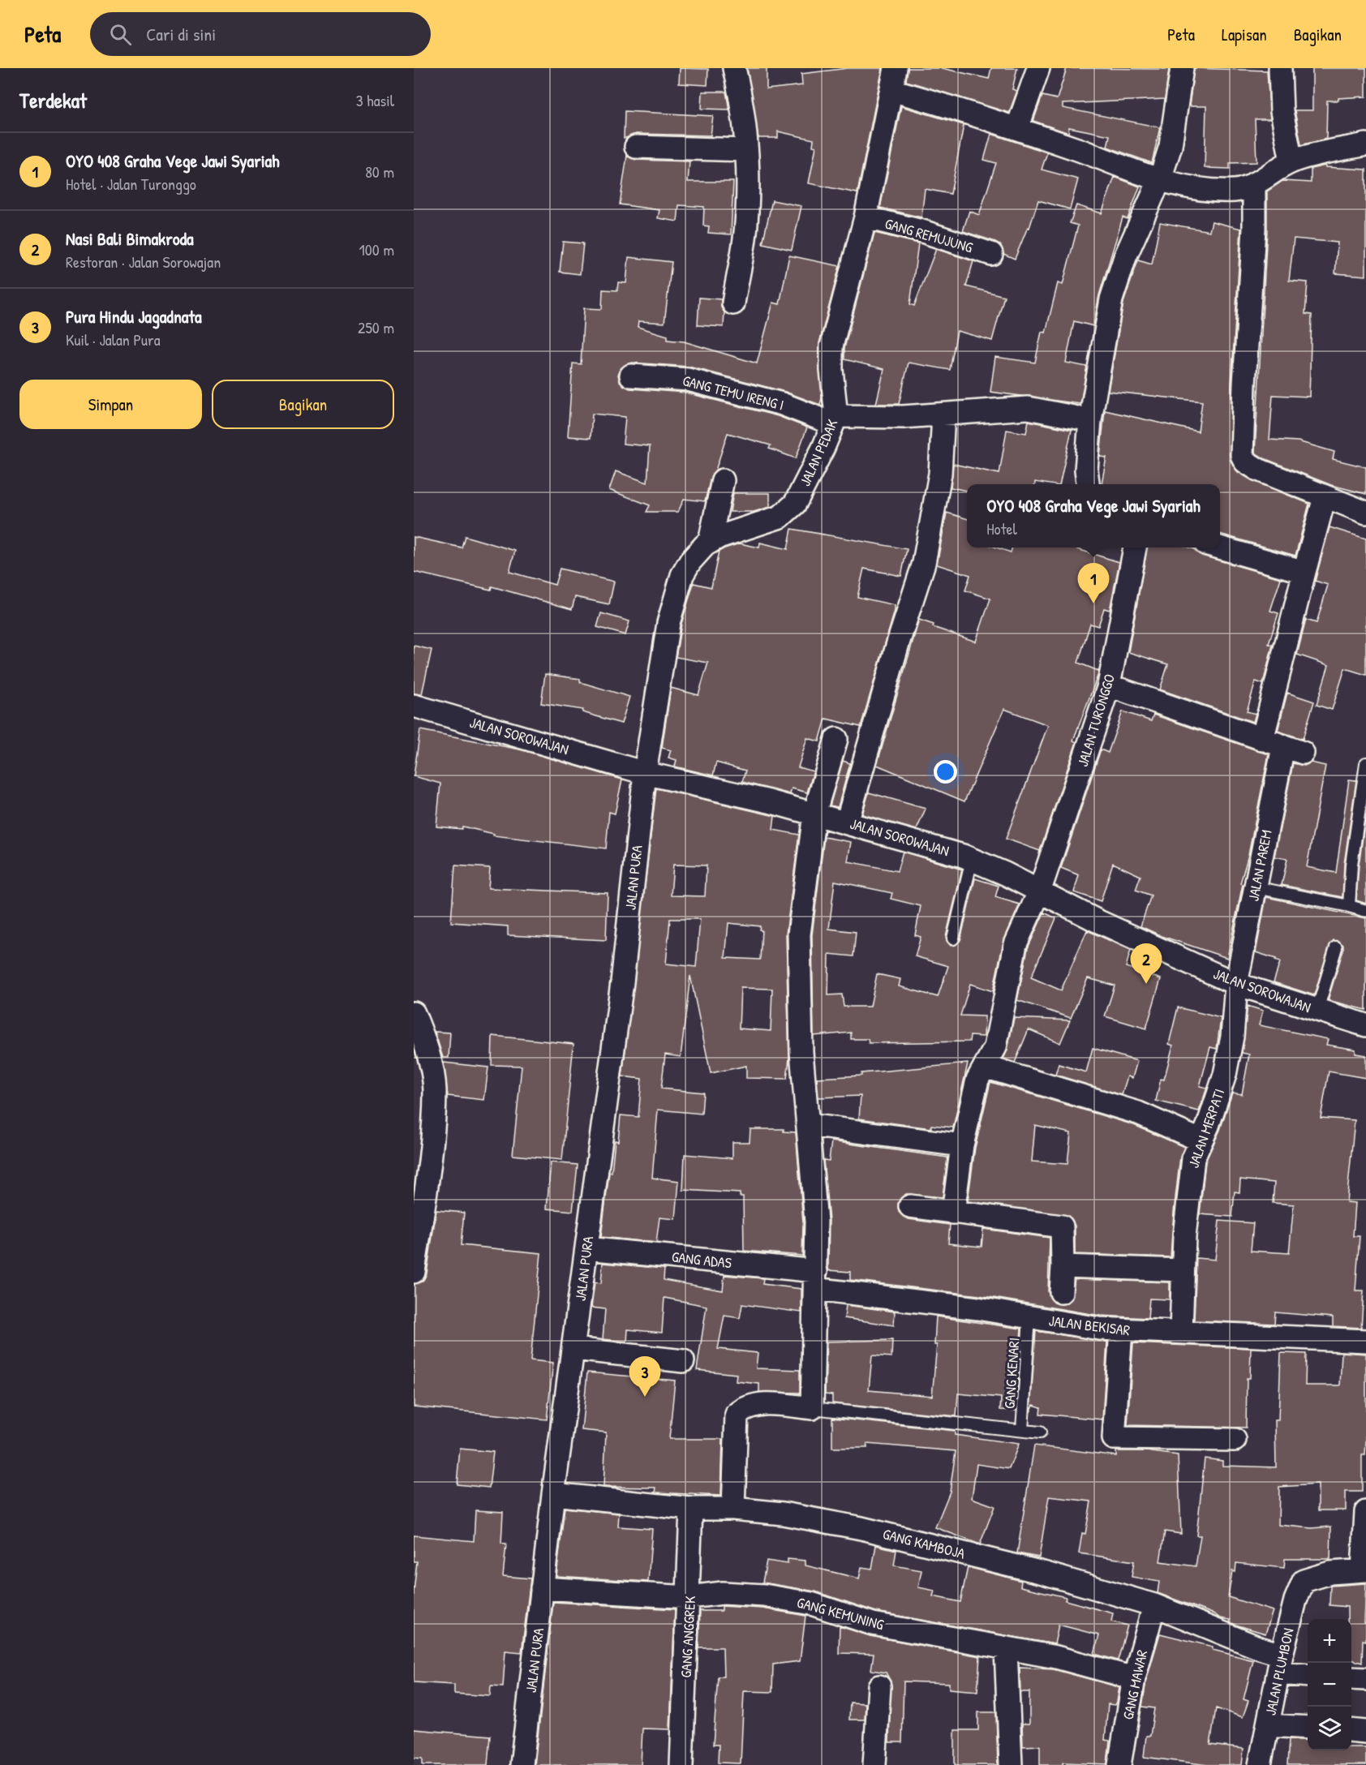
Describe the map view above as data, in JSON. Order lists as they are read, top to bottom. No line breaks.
{"streets":{"street":["GANG REMUJUNG","GANG TEMU IRENG I","JALAN PEDAK","JALAN TURONGGO","JALAN SOROWAJAN","JALAN PAREM","JALAN PURA","JALAN MERPATI","GANG ADAS","JALAN BEKISAR","GANG KAMBOJA","GANG KEMUNING","GANG ANGGREK","JALAN PLUMBON","GANG MAWAR"],"lane":["GANG KENARI"]},"crossings":[["GANG REMUJUNG","JALAN PEDAK"],["GANG TEMU IRENG I","JALAN PEDAK"],["JALAN PEDAK","JALAN SOROWAJAN"],["JALAN PEDAK","JALAN PURA"],["JALAN TURONGGO","JALAN SOROWAJAN"],["JALAN SOROWAJAN","JALAN PAREM"],["JALAN SOROWAJAN","JALAN PURA"],["JALAN SOROWAJAN","JALAN MERPATI"],["JALAN PAREM","JALAN MERPATI"],["JALAN PURA","GANG ADAS"],["JALAN PURA","GANG KAMBOJA"],["JALAN PURA","GANG KEMUNING"],["JALAN MERPATI","JALAN BEKISAR"],["GANG ADAS","JALAN BEKISAR"],["JALAN BEKISAR","GANG KENARI"],["GANG KAMBOJA","GANG ANGGREK"],["GANG KAMBOJA","JALAN PLUMBON"],["GANG KAMBOJA","GANG MAWAR"],["GANG KEMUNING","GANG ANGGREK"],["GANG KEMUNING","GANG MAWAR"]],"page":{"header":"Peta","search":"Cari di sini","nav":["Peta","Lapisan","Bagikan"],"heading":["Terdekat","3 hasil"],"list":[{"mark":"1","name":"OYO 408 Graha Vege Jawi Syariah","note":"Hotel · Jalan Turonggo","value":"80 m"},{"mark":"2","name":"Nasi Bali Bimakroda","note":"Restoran · Jalan Sorowajan","value":"100 m"},{"mark":"3","name":"Pura Hindu Jagadnata","note":"Kuil · Jalan Pura","value":"250 m"}],"buttons":["Simpan","Bagikan"],"popup":["OYO 408 Graha Vege Jawi Syariah","Hotel"],"pins":["1","2","3"],"map_buttons":["+","−"]}}
